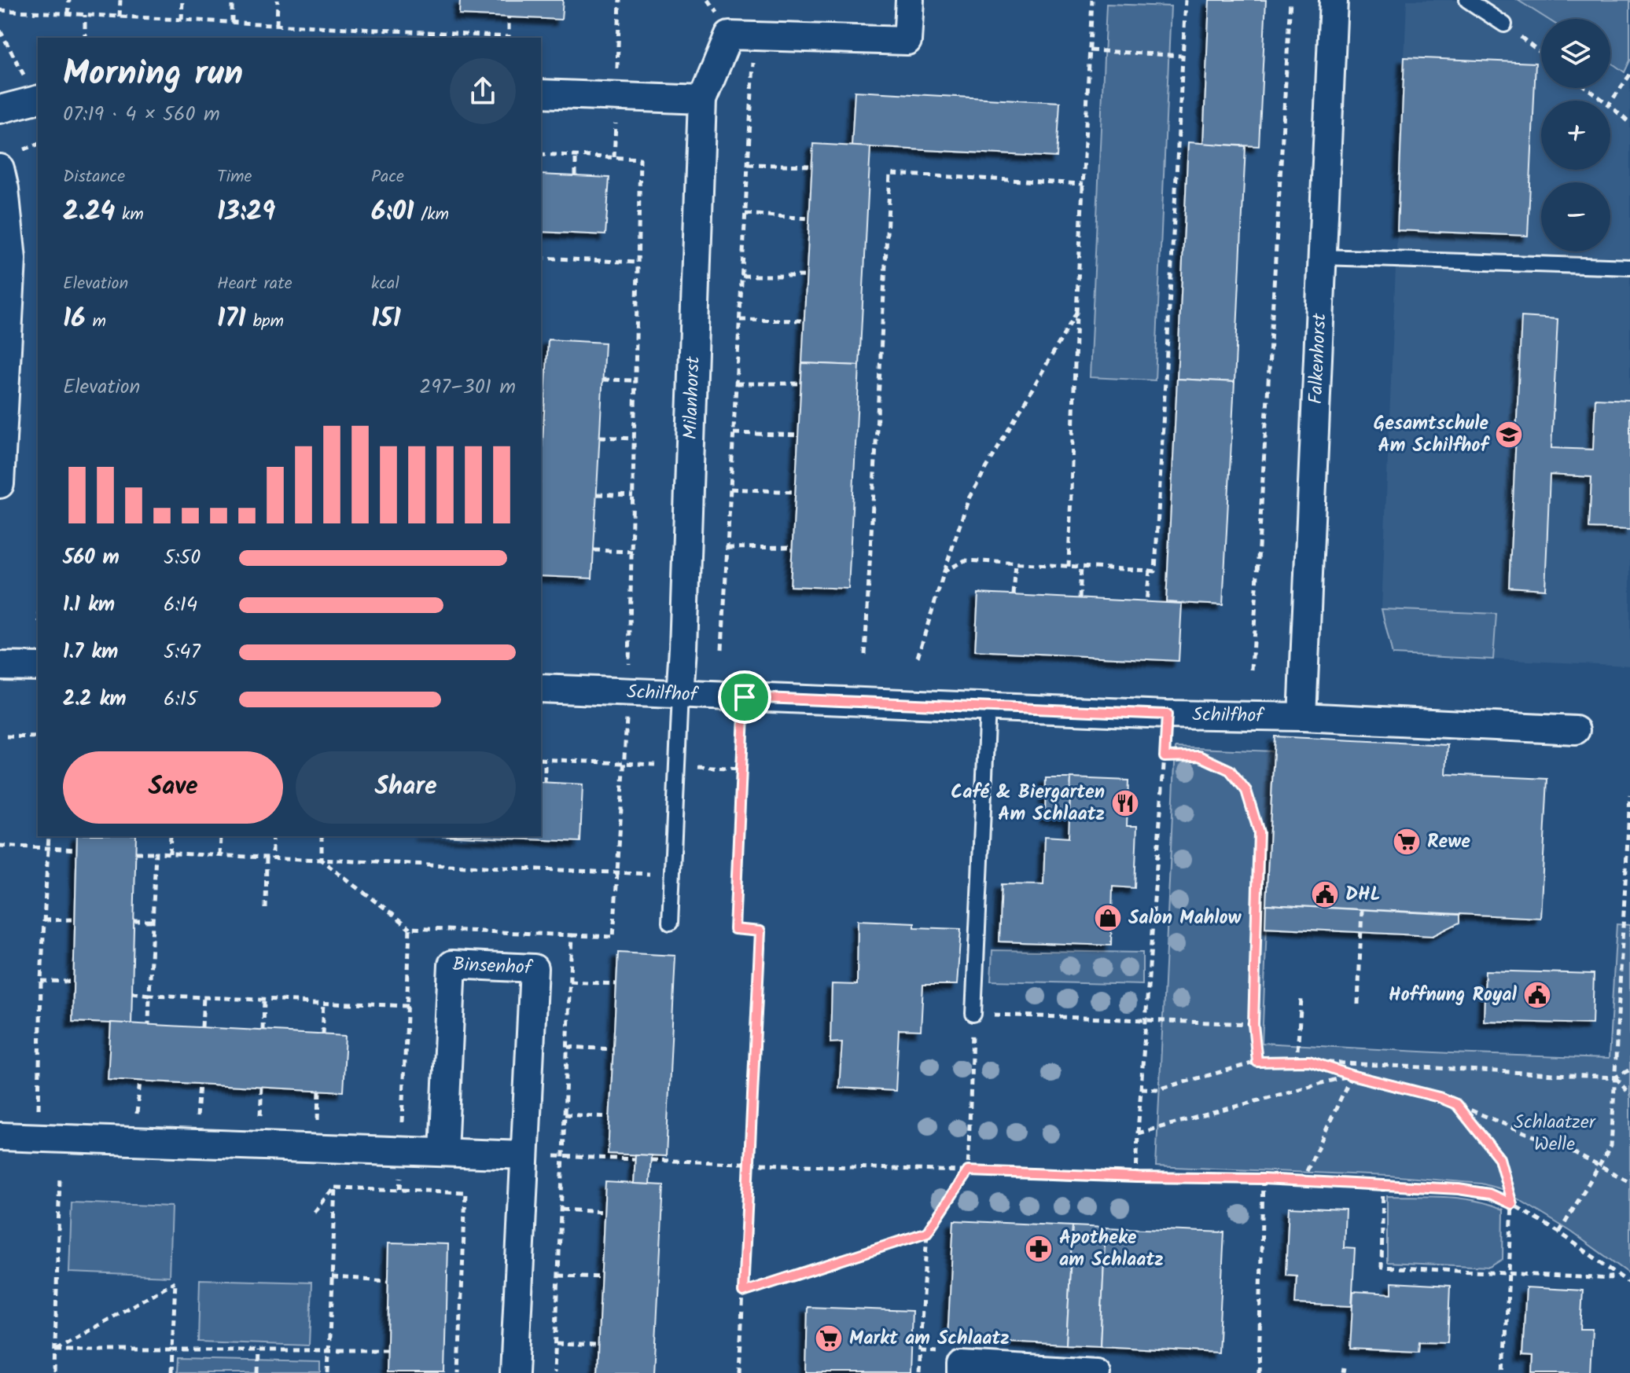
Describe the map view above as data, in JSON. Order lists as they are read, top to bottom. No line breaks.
{"streets":{"street":["Falkenhorst","Milanhorst","Schilfhof","Binsenhof"]},"crossings":[["Falkenhorst","Schilfhof"],["Milanhorst","Schilfhof"]],"parks":["Schlaatzer Welle"],"places":{"school or university":["Gesamtschule Am Schilfhof"],"restaurant":["Café & Biergarten Am Schlaatz"],"supermarket":["Rewe","Markt am Schlaatz"],"public building":["DHL","Hoffnung Royal"],"shop":["Salon Mahlow"],"pharmacy":["Apotheke am Schlaatz"]},"page":{"map_buttons":["+","−"],"heading":["Morning run","07:19 · 4 × 560 m"],"stats":[["Distance","2.24 km"],["Time","13:29"],["Pace","6:01 /km"],["Elevation","16 m"],["Heart rate","171 bpm"],["kcal","151"]],"chart":["Elevation","297–301 m"],"list":[{"name":"560 m","note":"5:50"},{"name":"1.1 km","note":"6:14"},{"name":"1.7 km","note":"5:47"},{"name":"2.2 km","note":"6:15"}],"buttons":["Save","Share"]}}
